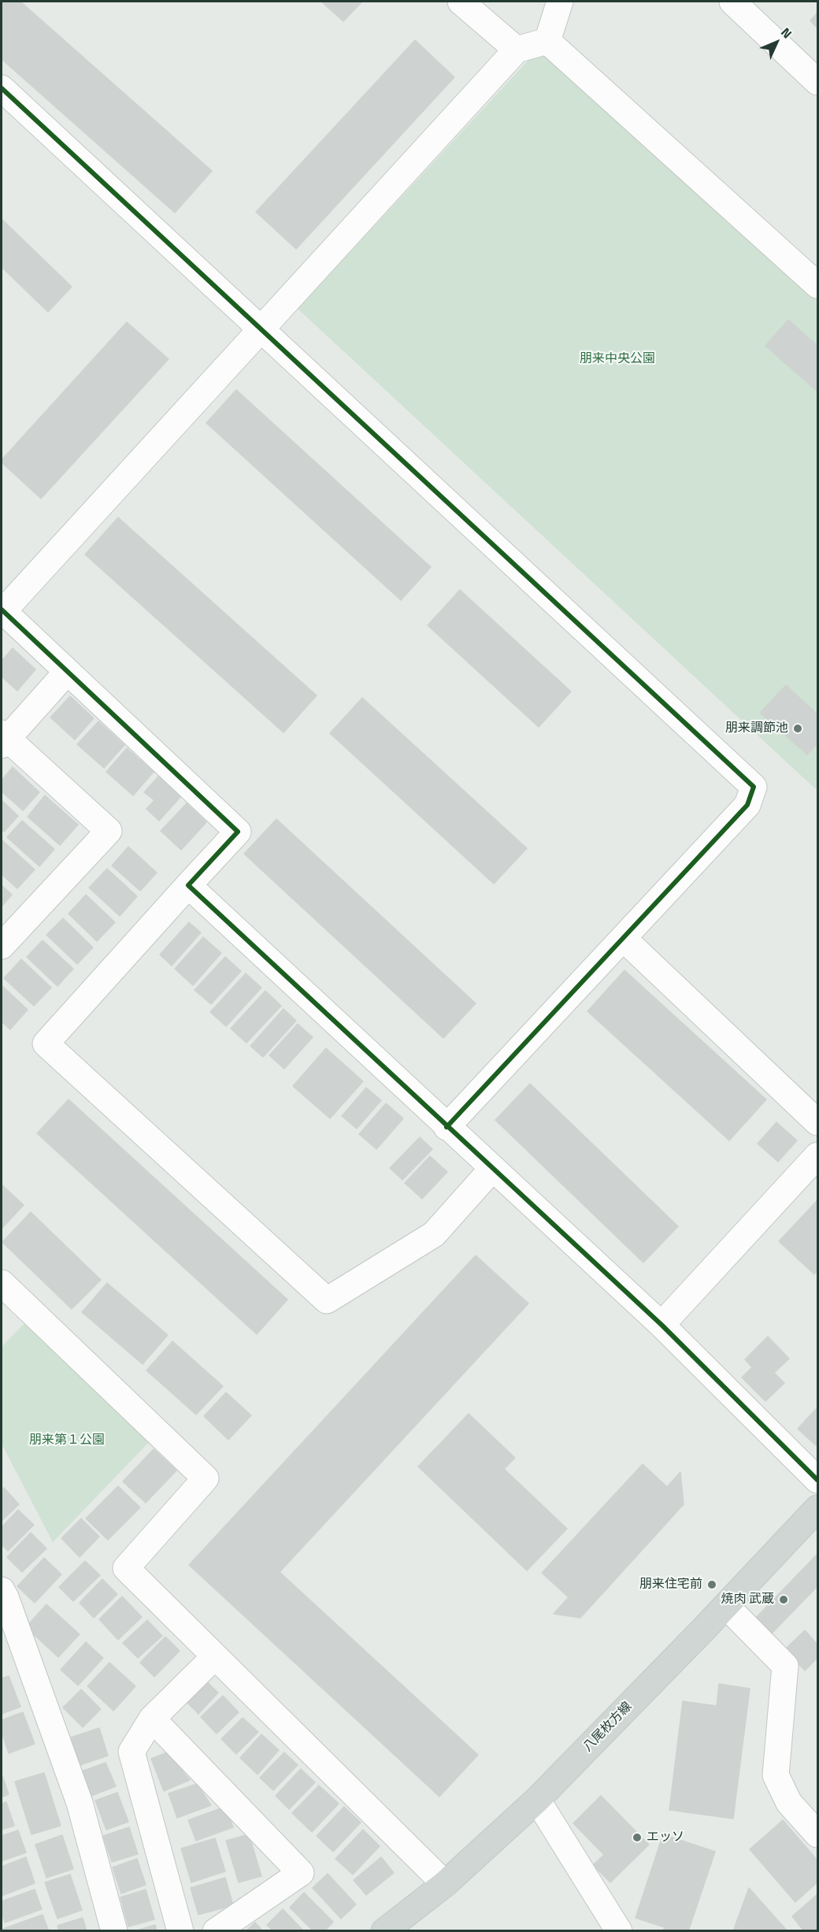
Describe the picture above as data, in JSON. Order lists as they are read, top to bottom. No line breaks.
{"streets":{"main road":["八尾枚方線"]},"parks":["朋来中央公園","朋来第１公園"],"places":["朋来調節池","朋来住宅前","焼肉 武蔵","エッソ"],"north":"top right"}
